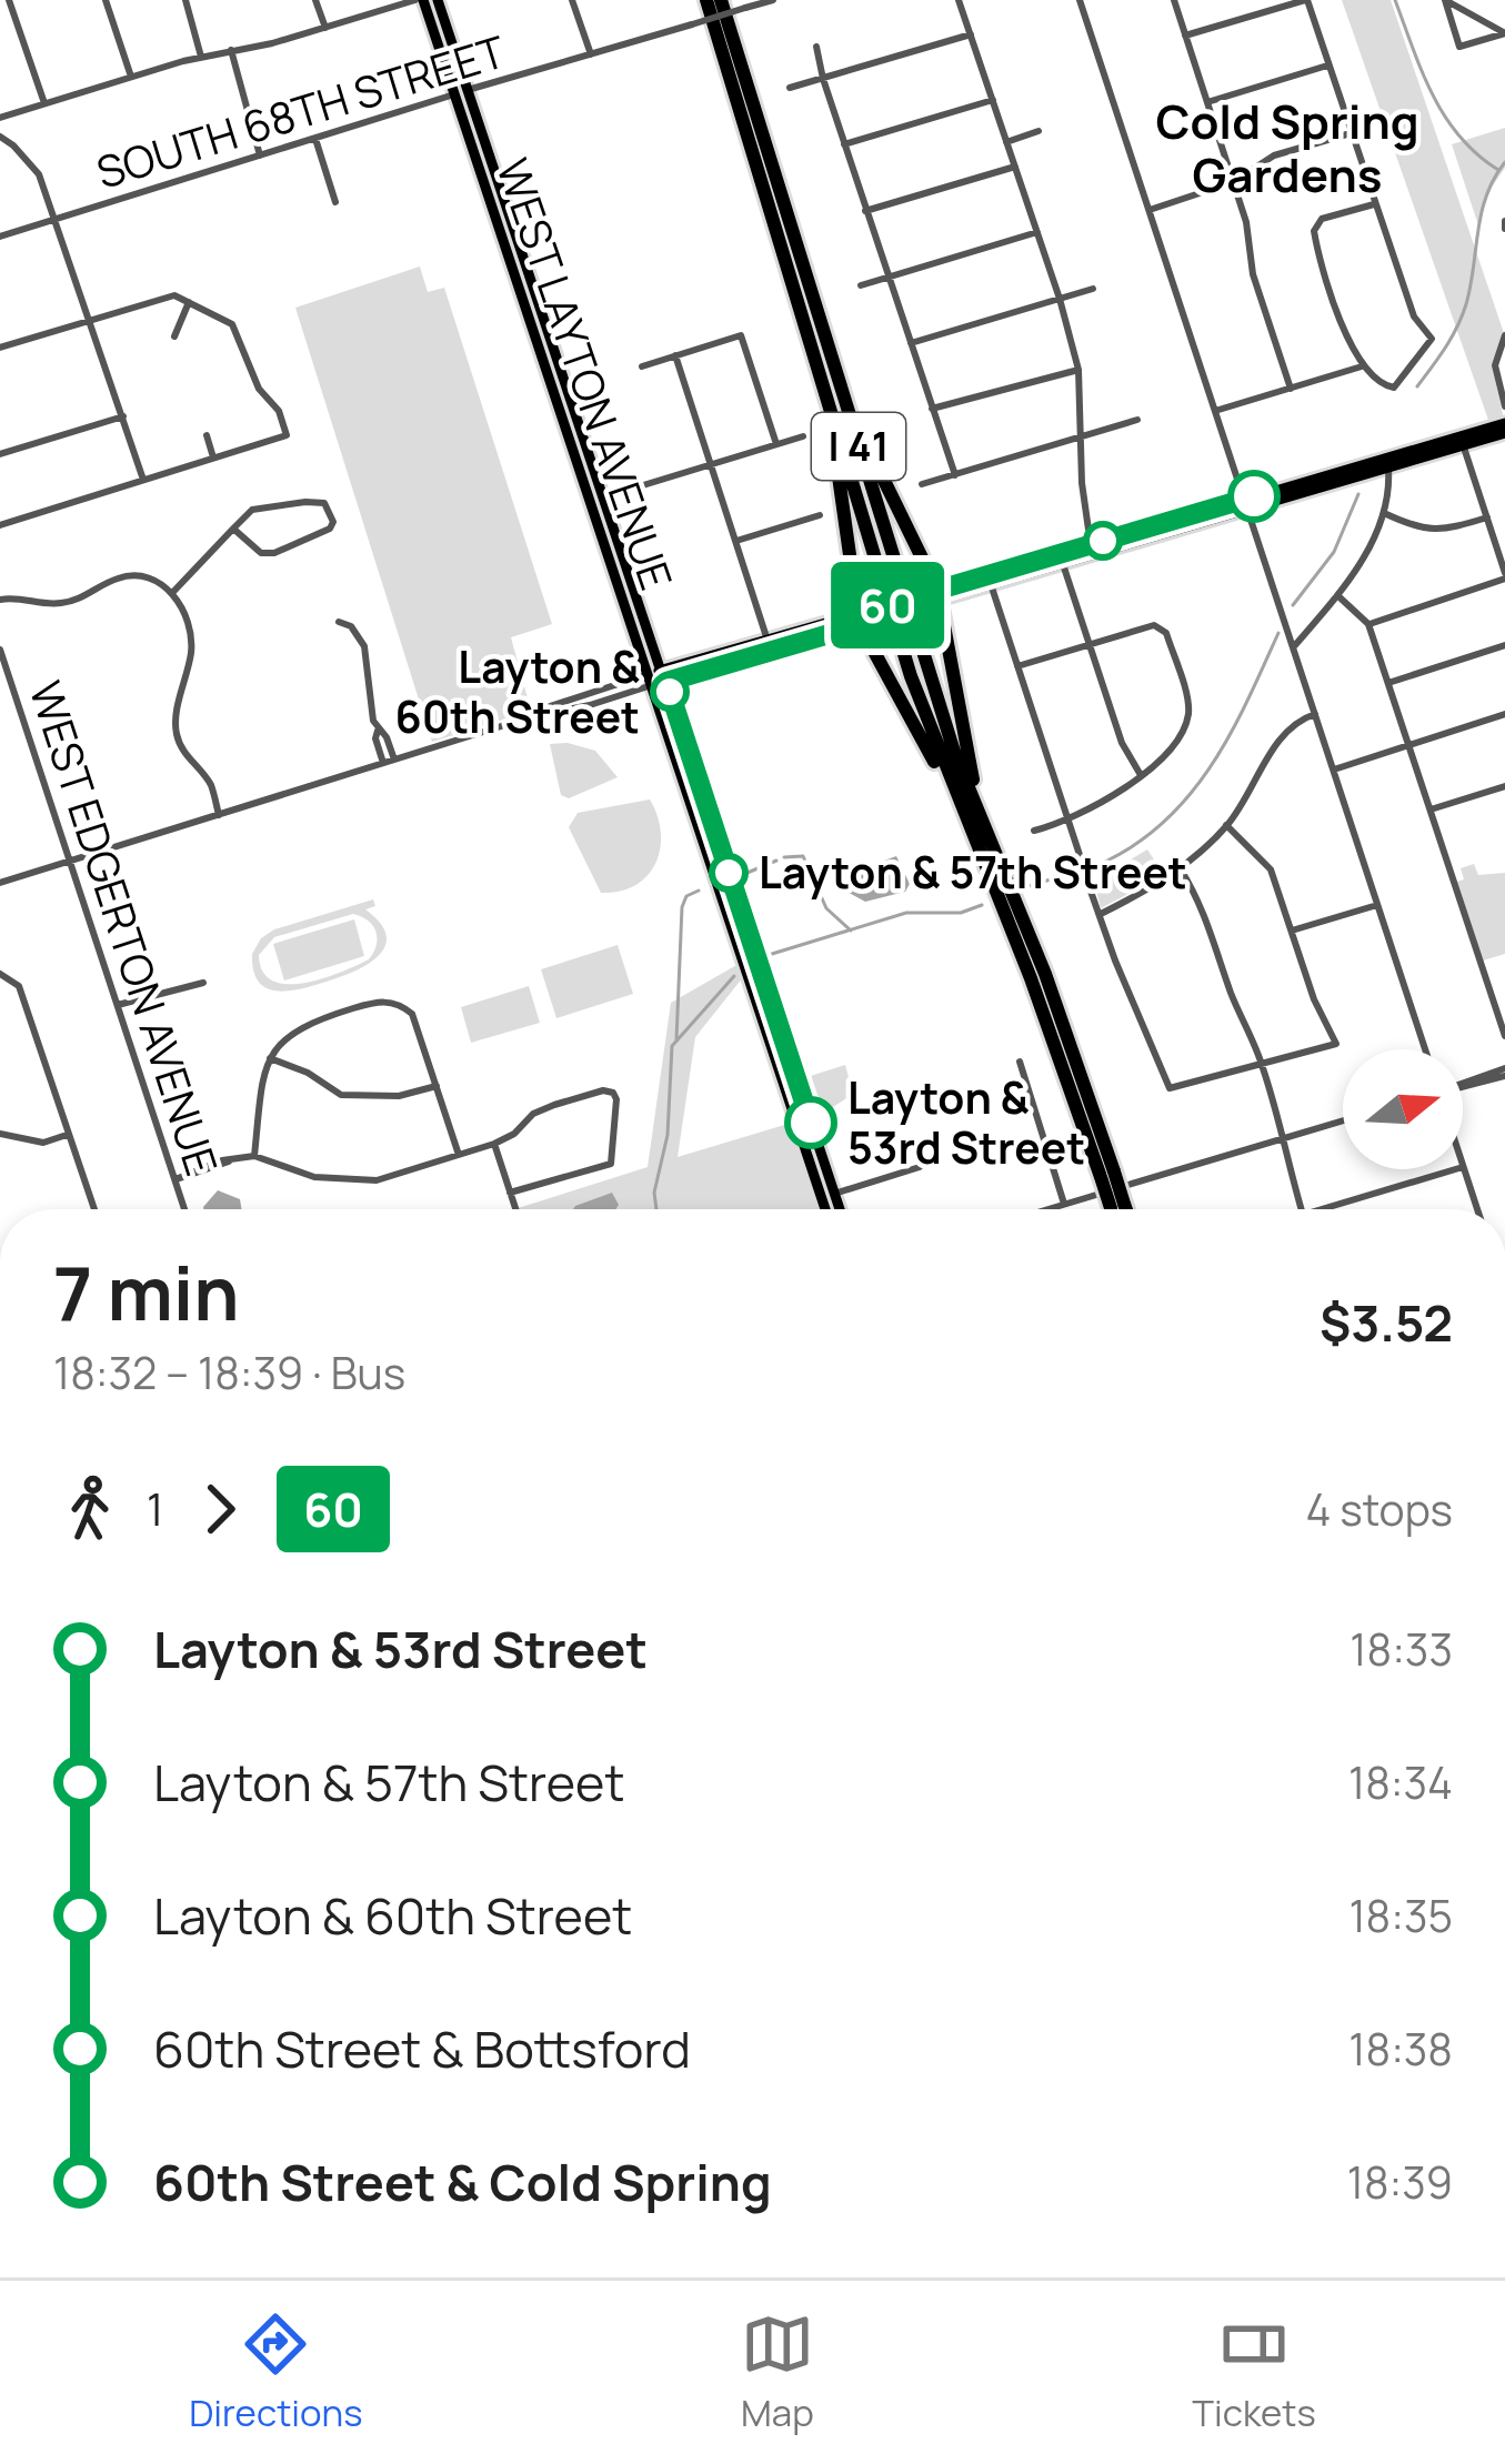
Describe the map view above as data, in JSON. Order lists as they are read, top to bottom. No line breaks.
{"streets":{"highway":["I 41"],"main road":["WEST LAYTON AVENUE"],"street":["SOUTH 68TH STREET","WEST EDGERTON AVENUE"]},"crossings":[["SOUTH 68TH STREET","WEST LAYTON AVENUE"]],"districts":["Cold Spring Gardens"],"places":["Layton & 60th Street","Layton & 57th Street","Layton & 53rd Street"],"lines":["bus line 60"],"north":"right","page":{"on_map":"60","heading":["7 min","18:32 – 18:39 · Bus","$3.52"],"legs":["1","60","4 stops"],"list":[{"name":"Layton & 53rd Street","value":"18:33"},{"name":"Layton & 57th Street","value":"18:34"},{"name":"Layton & 60th Street","value":"18:35"},{"name":"60th Street & Bottsford","value":"18:38"},{"name":"60th Street & Cold Spring","value":"18:39"}],"tabs":["Directions","Map","Tickets"]}}
